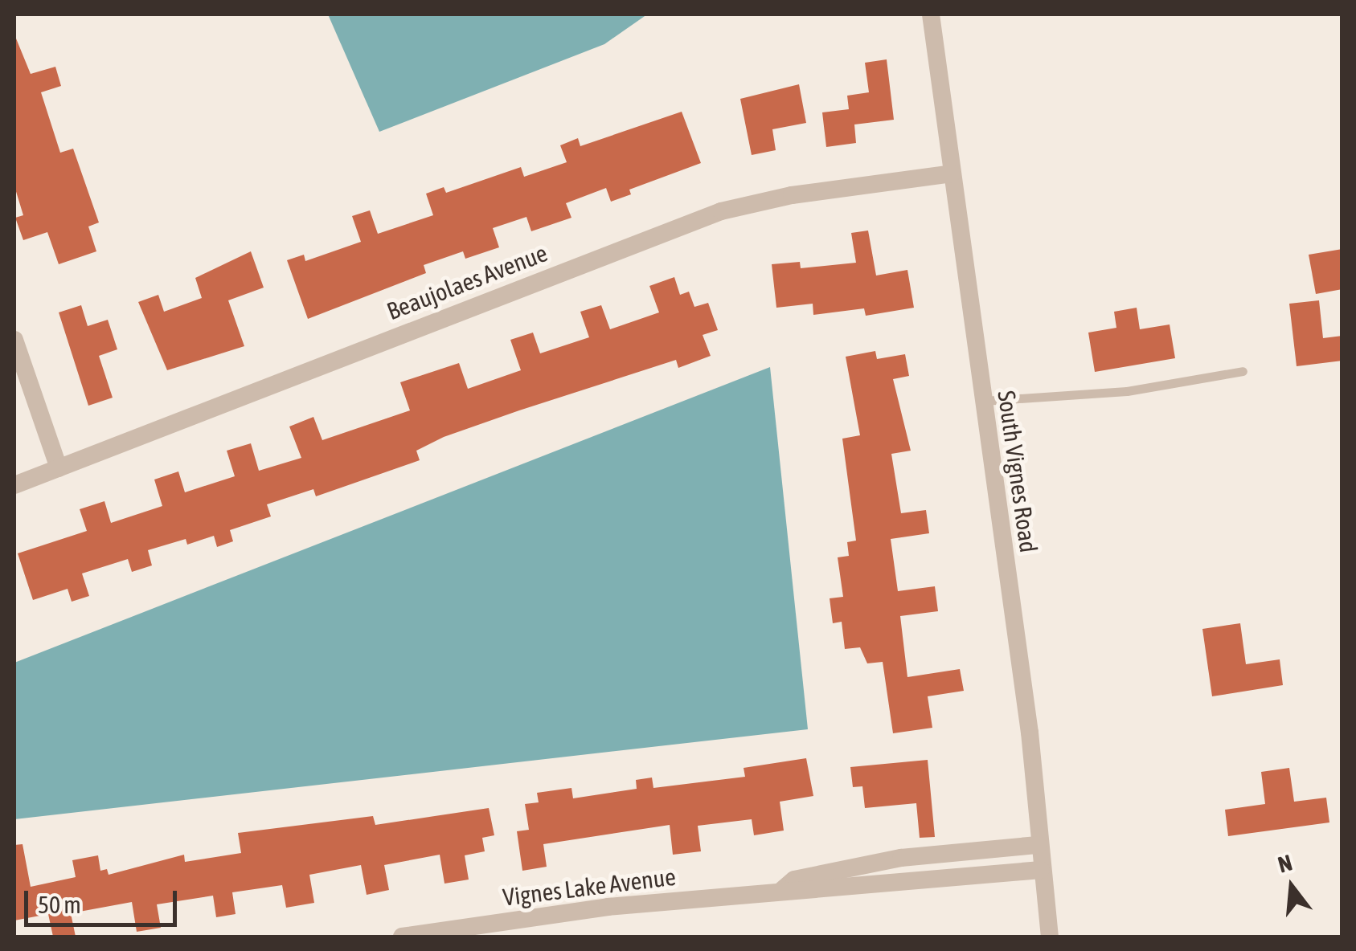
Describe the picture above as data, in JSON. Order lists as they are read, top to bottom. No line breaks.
{"streets":{"street":["Beaujolaes Avenue","South Vignes Road","Vignes Lake Avenue"]},"crossings":[["Beaujolaes Avenue","South Vignes Road"],["South Vignes Road","Vignes Lake Avenue"]],"scale_bar":"50 m","north":"top"}
